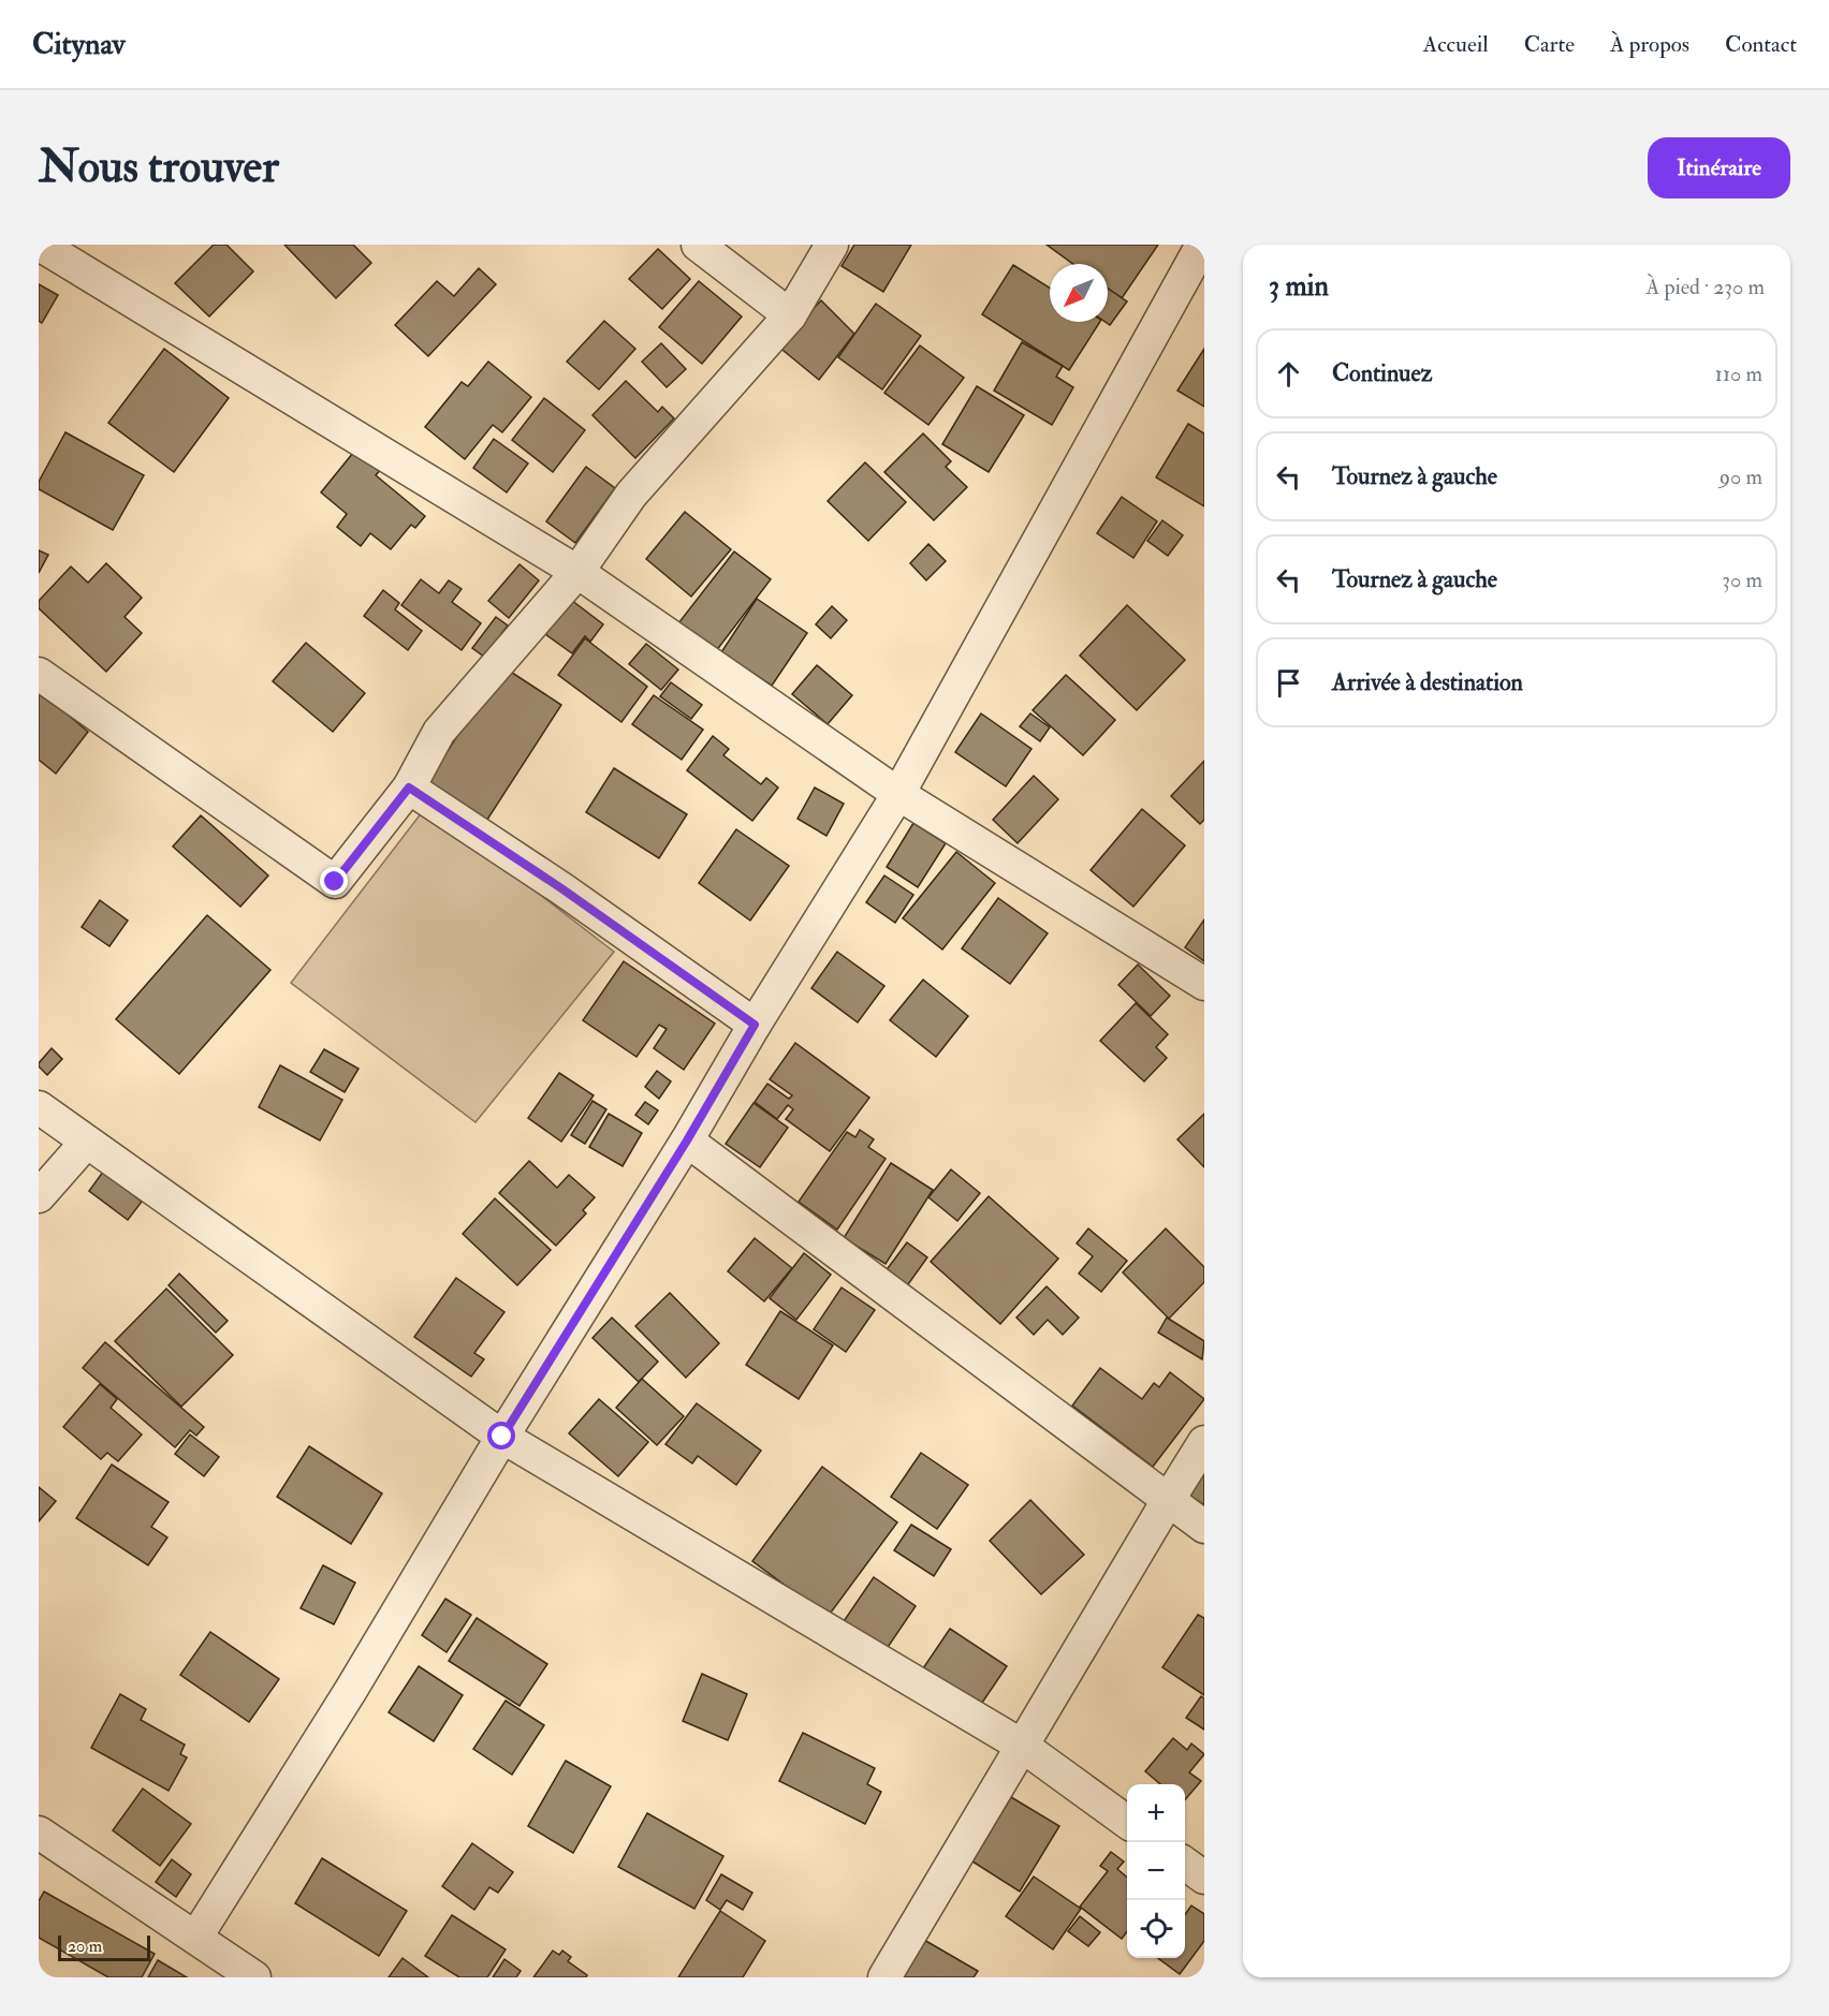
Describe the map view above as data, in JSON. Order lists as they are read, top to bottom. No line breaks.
{"scale_bar":"20 m","north":"bottom left","page":{"header":"Citynav","nav":["Accueil","Carte","À propos","Contact"],"buttons":"Itinéraire","title":"Nous trouver","heading":["3 min","À pied · 230 m"],"list":[["Continuez","110 m"],["Tournez à gauche","90 m"],["Tournez à gauche","30 m"],"Arrivée à destination"],"map_buttons":["+","−"],"scale":"20 m"}}
